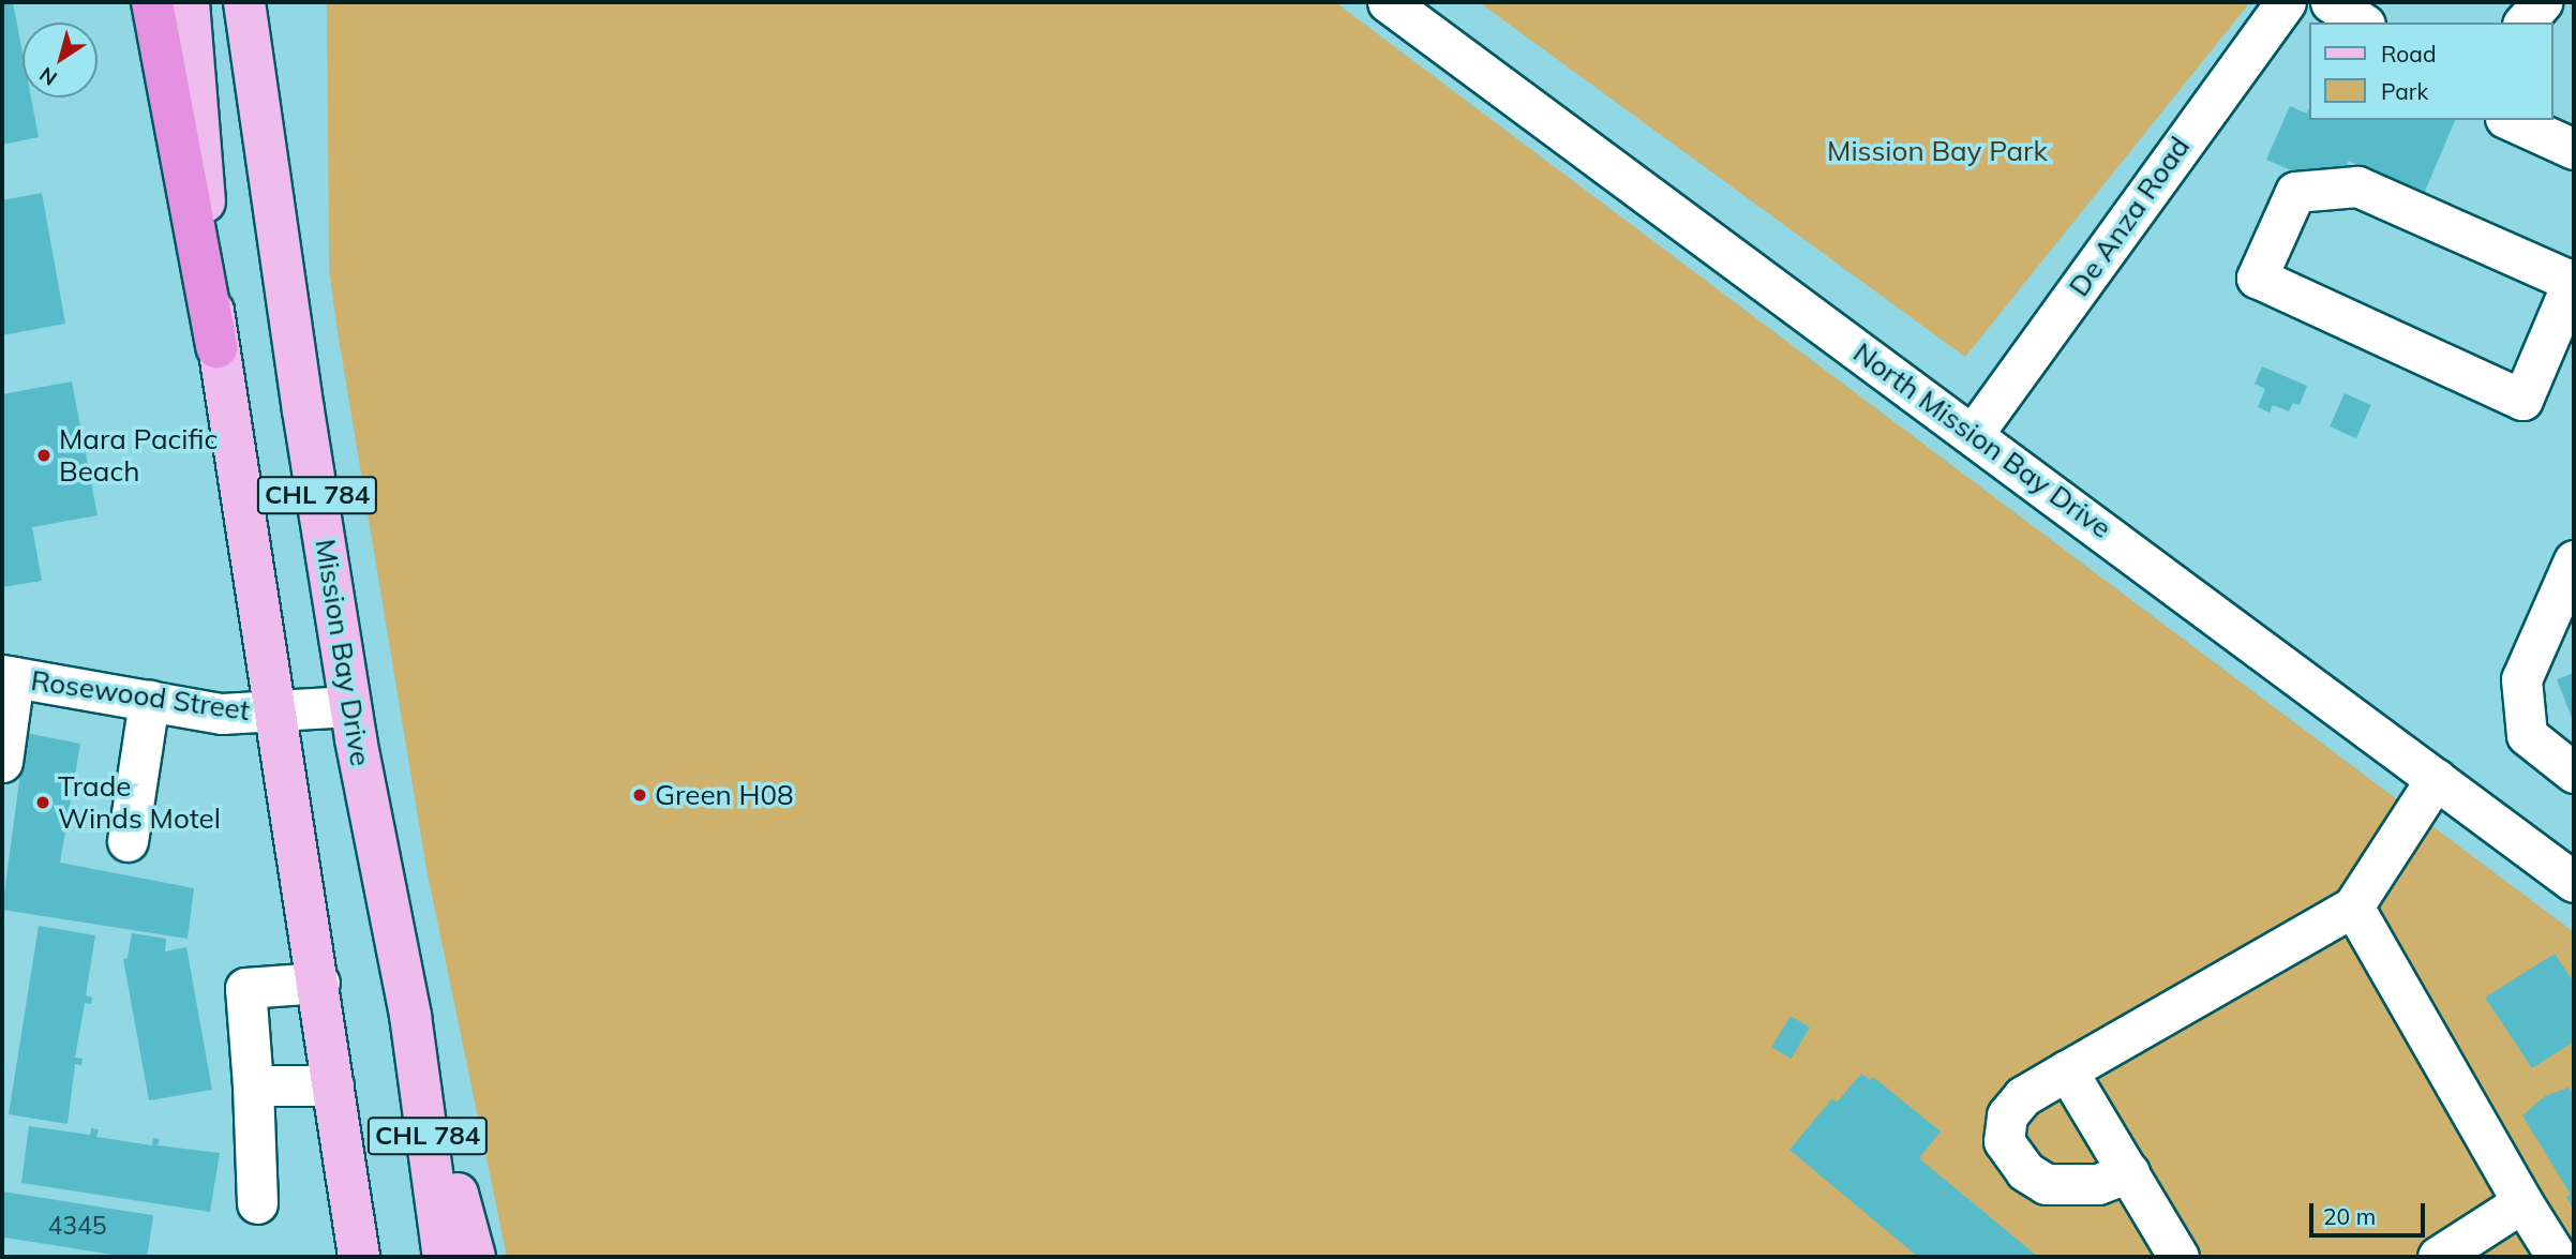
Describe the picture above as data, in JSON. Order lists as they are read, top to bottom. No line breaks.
{"streets":{"main road":["CHL 784","Mission Bay Drive"],"street":["De Anza Road","North Mission Bay Drive","Rosewood Street"]},"crossings":[["De Anza Road","North Mission Bay Drive"],["CHL 784","Rosewood Street"],["Mission Bay Drive","Rosewood Street"]],"parks":["Mission Bay Park"],"places":["Mara Pacific Beach","Green H08","Trade Winds Motel"],"house_numbers":["4345"],"legend":["Road","Park"],"scale_bar":"20 m","north":"bottom left"}
